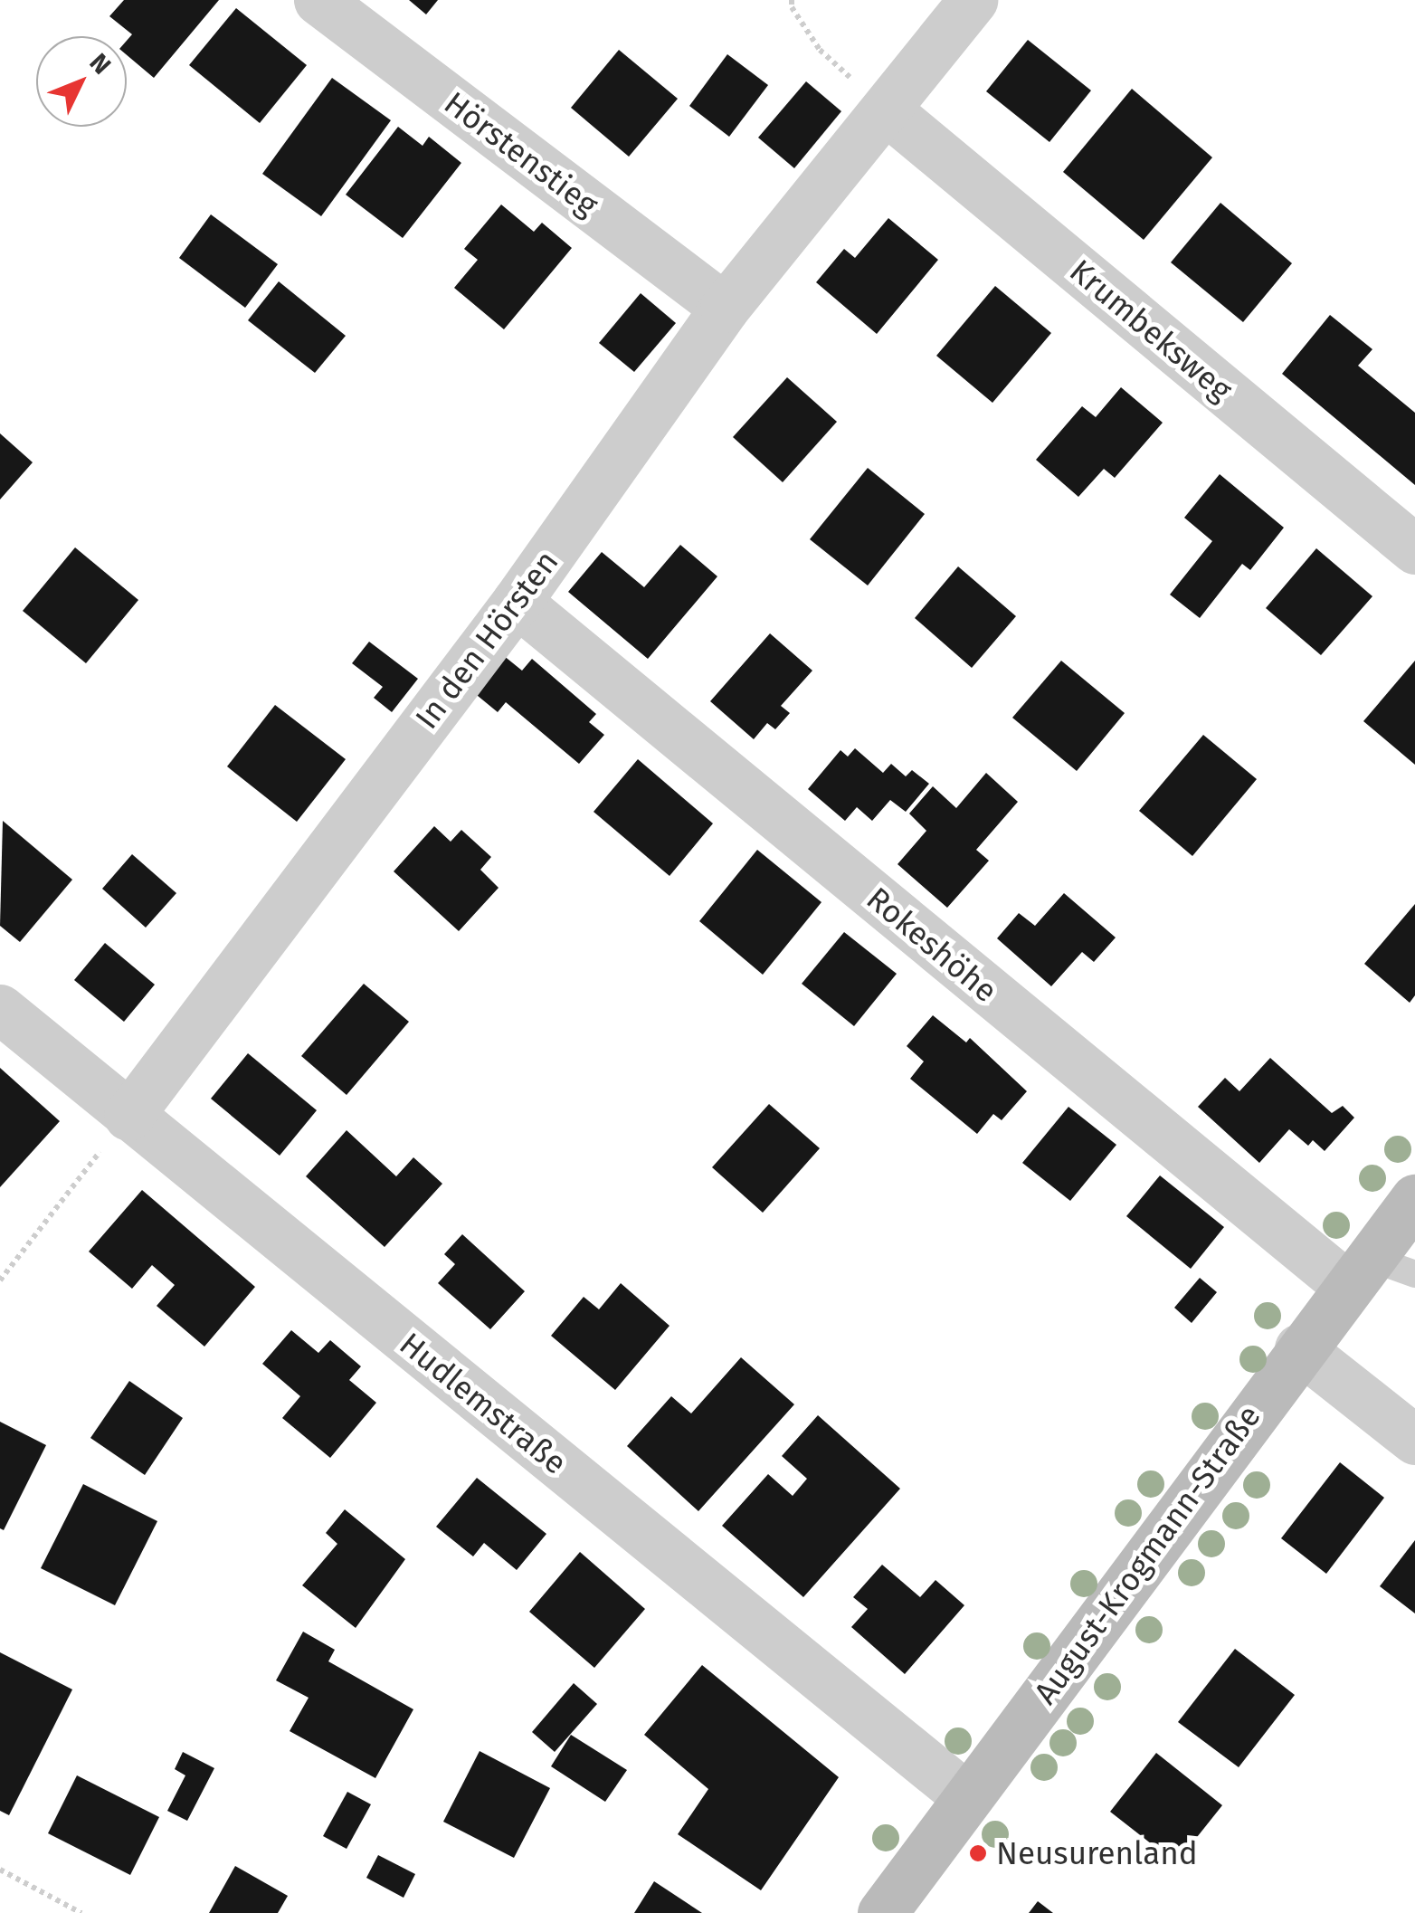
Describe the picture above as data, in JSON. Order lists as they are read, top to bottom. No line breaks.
{"streets":{"main road":["August-Krogmann-Straße"],"street":["Hörstenstieg","Krumbeksweg","In den Hörsten","Rokeshöhe","Hudlemstraße"]},"crossings":[["Hörstenstieg","In den Hörsten"],["Krumbeksweg","In den Hörsten"],["In den Hörsten","Rokeshöhe"],["In den Hörsten","Hudlemstraße"],["Rokeshöhe","August-Krogmann-Straße"],["Hudlemstraße","August-Krogmann-Straße"]],"places":["Neusurenland"],"north":"top right"}
